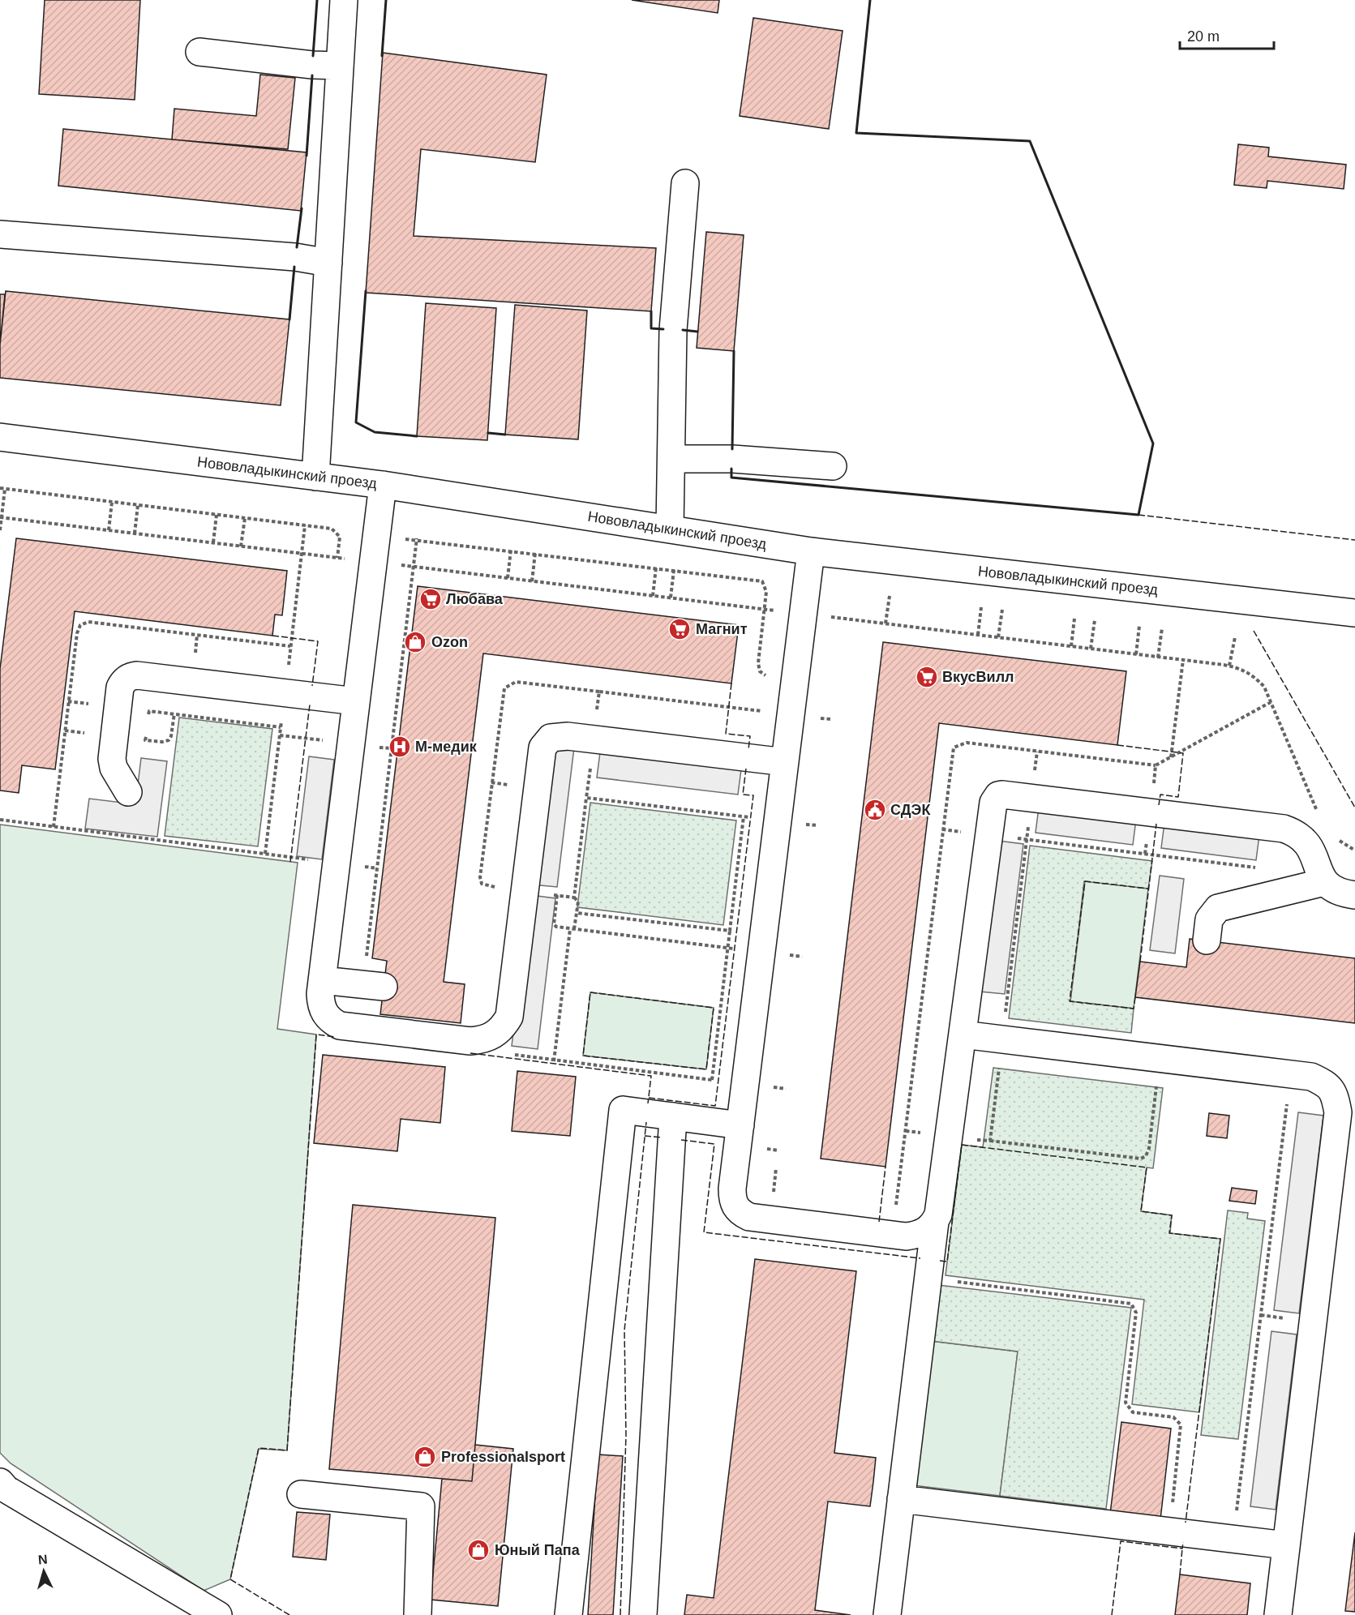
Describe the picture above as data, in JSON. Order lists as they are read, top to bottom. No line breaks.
{"streets":{"street":["Нововладыкинский проезд"]},"places":{"supermarket":["Любава","Магнит","ВкусВилл"],"shop":["Ozon","Professionalsport","Юный Папа"],"hospital":["М-медик"],"public building":["СДЭК"]},"scale_bar":"20 m","north":"top"}
